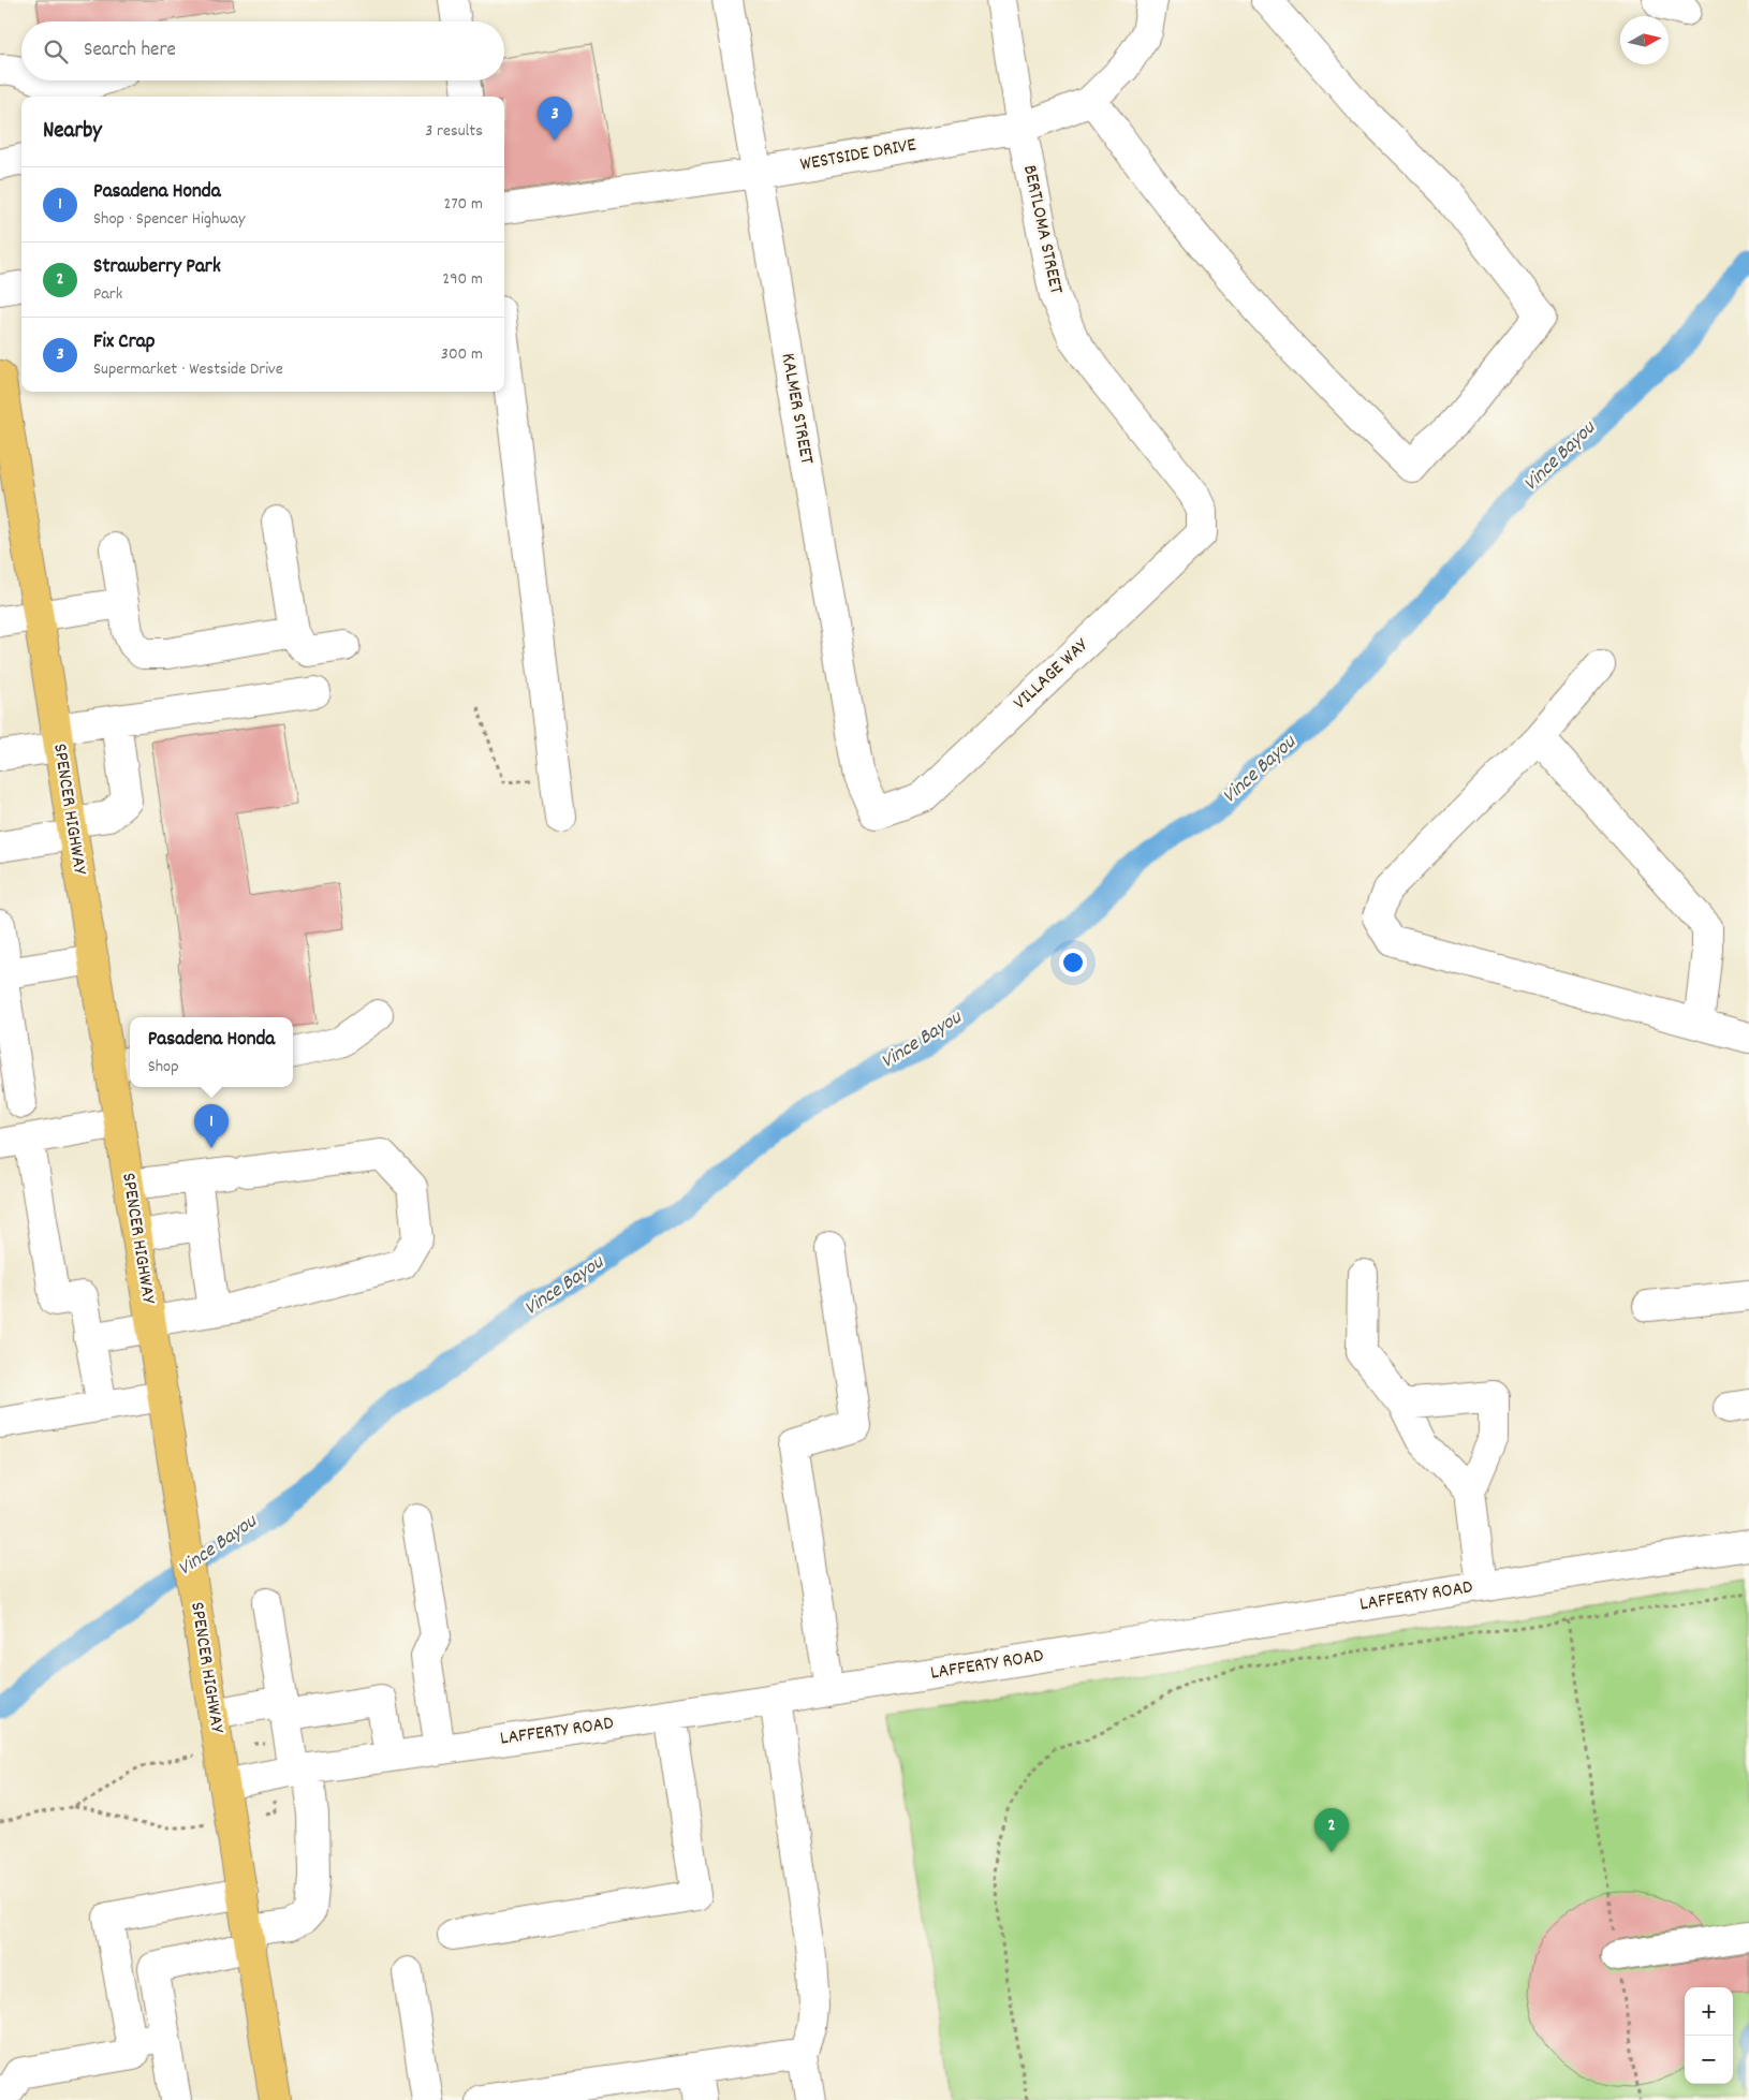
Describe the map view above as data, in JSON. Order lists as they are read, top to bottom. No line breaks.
{"streets":{"main road":["SPENCER HIGHWAY"],"street":["WESTSIDE DRIVE","BERTLOMA STREET","KALMER STREET","VILLAGE WAY","LAFFERTY ROAD"]},"crossings":[["WESTSIDE DRIVE","BERTLOMA STREET"],["WESTSIDE DRIVE","KALMER STREET"],["BERTLOMA STREET","VILLAGE WAY"],["KALMER STREET","VILLAGE WAY"],["SPENCER HIGHWAY","LAFFERTY ROAD"]],"water":["Vince Bayou"],"north":"right","page":{"search":"Search here","pins":["3","1","2"],"heading":["Nearby","3 results"],"list":[{"mark":"1","name":"Pasadena Honda","note":"Shop · Spencer Highway","value":"270 m"},{"mark":"2","name":"Strawberry Park","note":"Park","value":"290 m"},{"mark":"3","name":"Fix Crap","note":"Supermarket · Westside Drive","value":"300 m"}],"popup":["Pasadena Honda","Shop"],"map_buttons":["+","−"]}}
